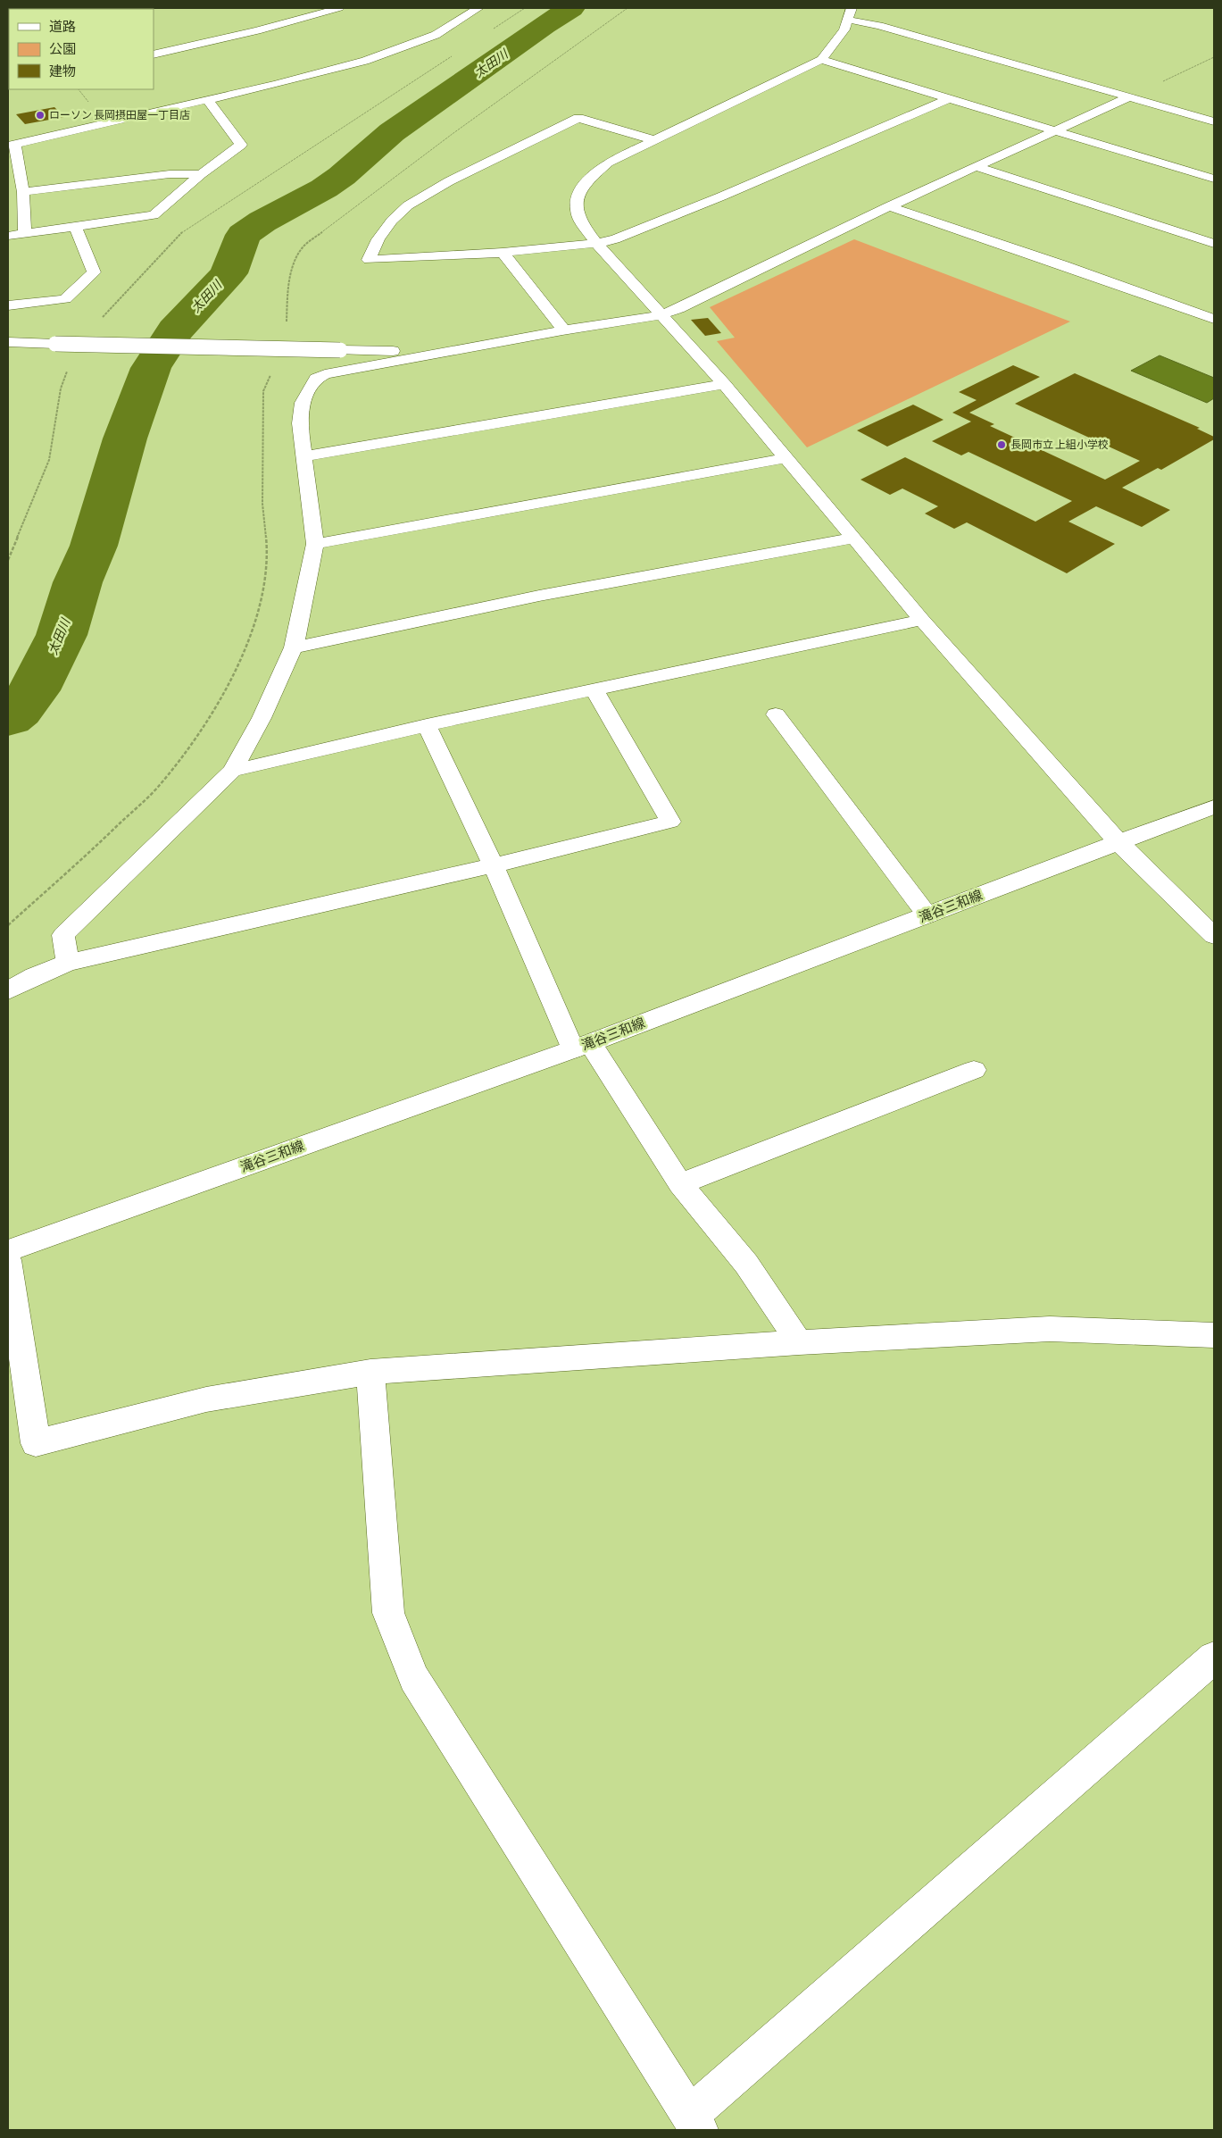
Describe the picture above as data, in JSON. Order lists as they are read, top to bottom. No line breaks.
{"streets":{"street":["滝谷三和線"]},"water":["太田川"],"places":["ローソン 長岡摂田屋一丁目店","長岡市立 上組小学校"],"legend":["道路","公園","建物"]}
